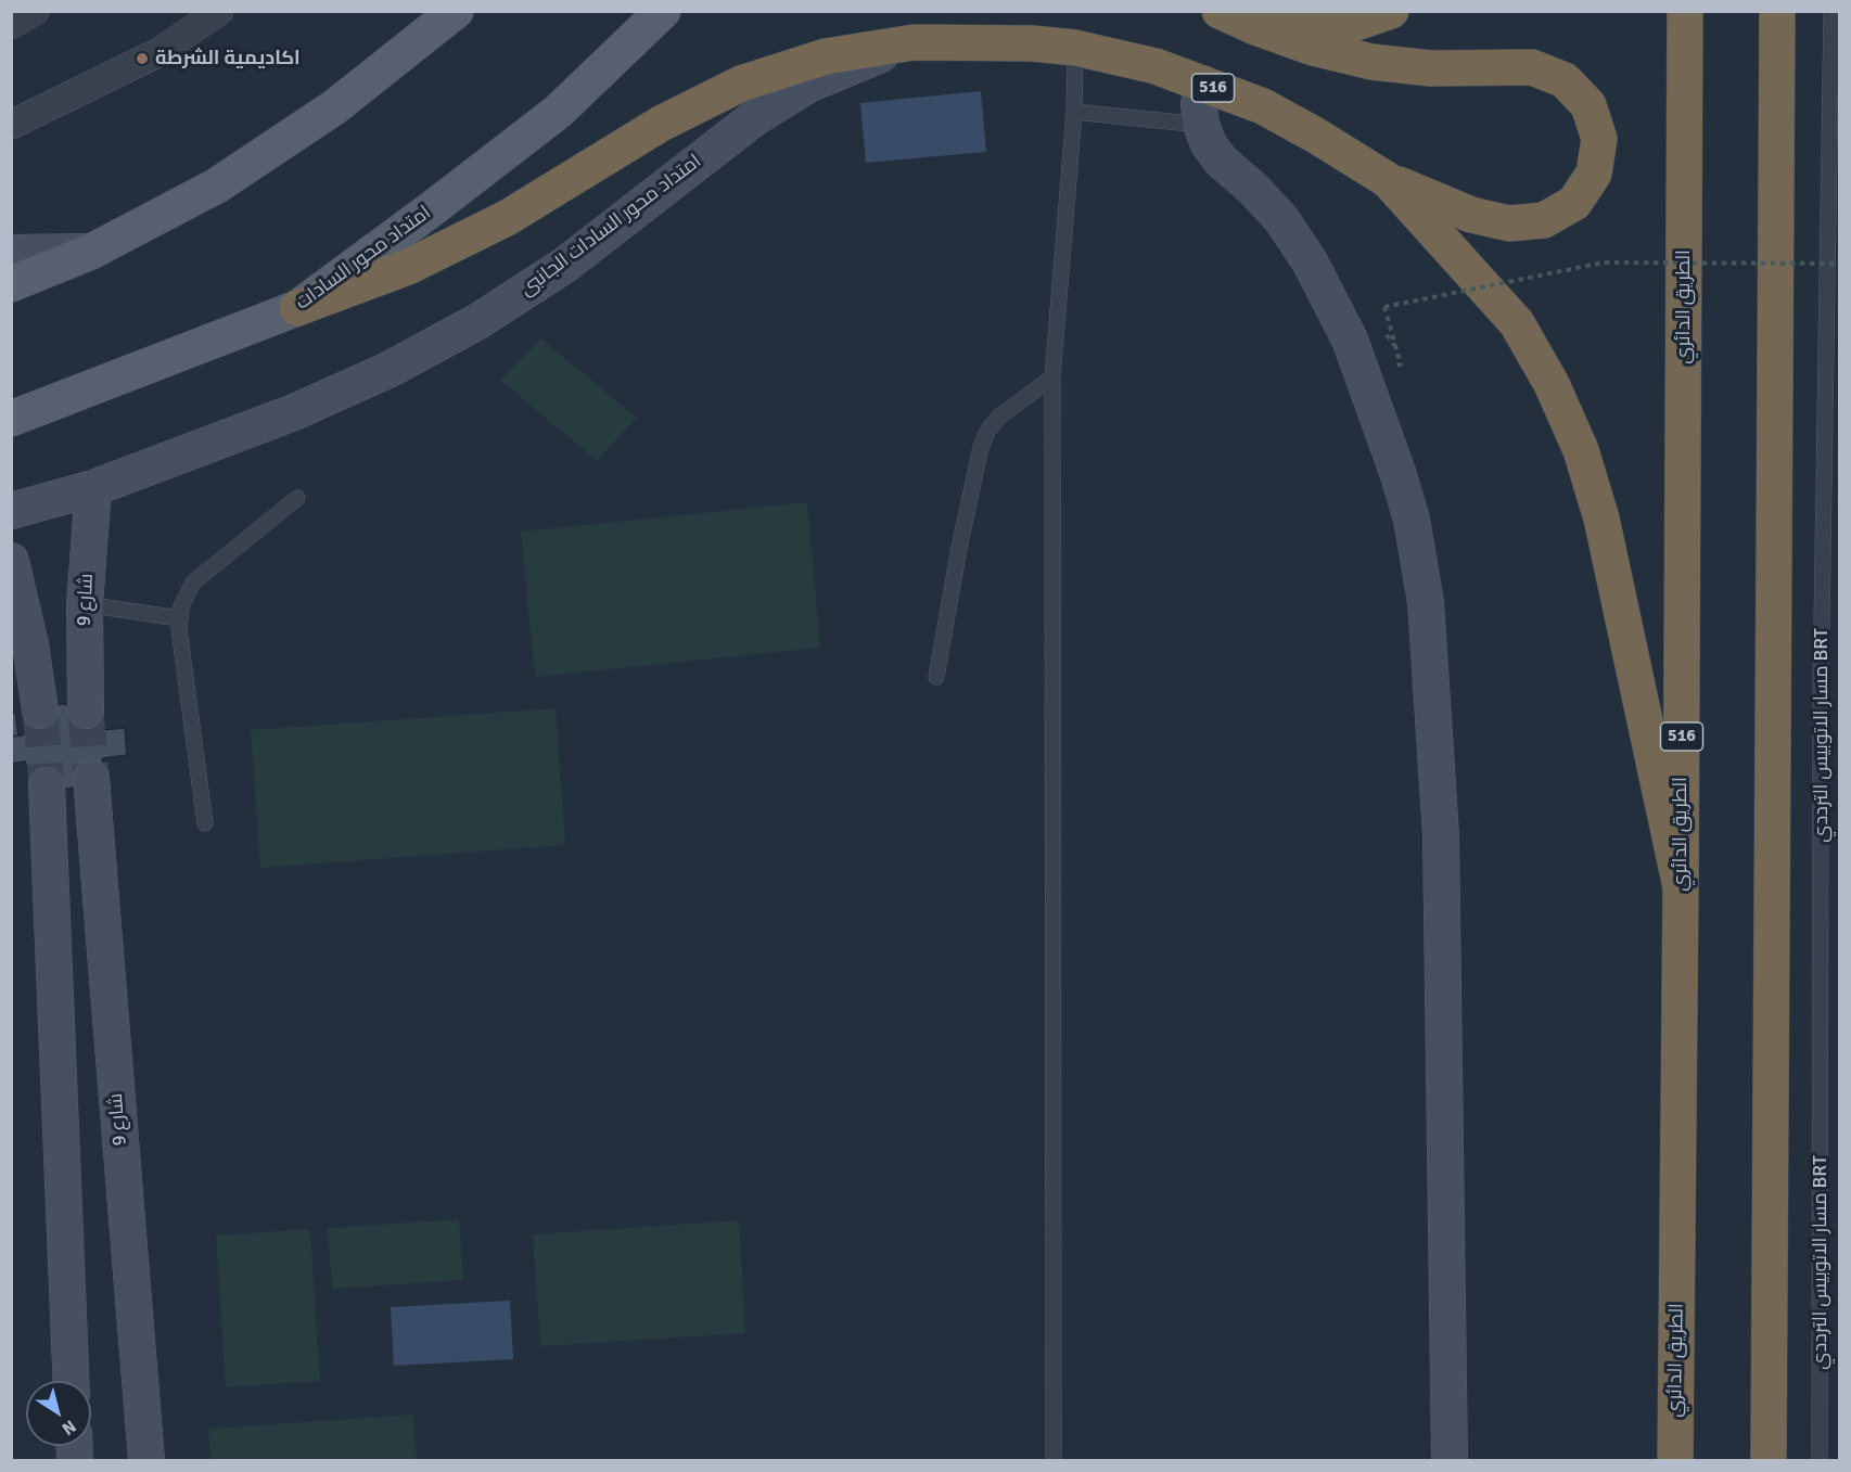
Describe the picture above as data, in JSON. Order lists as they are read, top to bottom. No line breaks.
{"streets":{"highway":["516","الطريق الدائري"],"main road":["امتداد محور السادات"],"street":["امتداد محور السادات الجانبى","شارع 9"],"lane":["مسار الاتوبيس الترددي BRT"]},"crossings":[["516","امتداد محور السادات الجانبى"],["516","امتداد محور السادات"],["516","الطريق الدائري"],["امتداد محور السادات الجانبى","شارع 9"]],"places":["اكاديمية الشرطة"],"north":"bottom right"}
